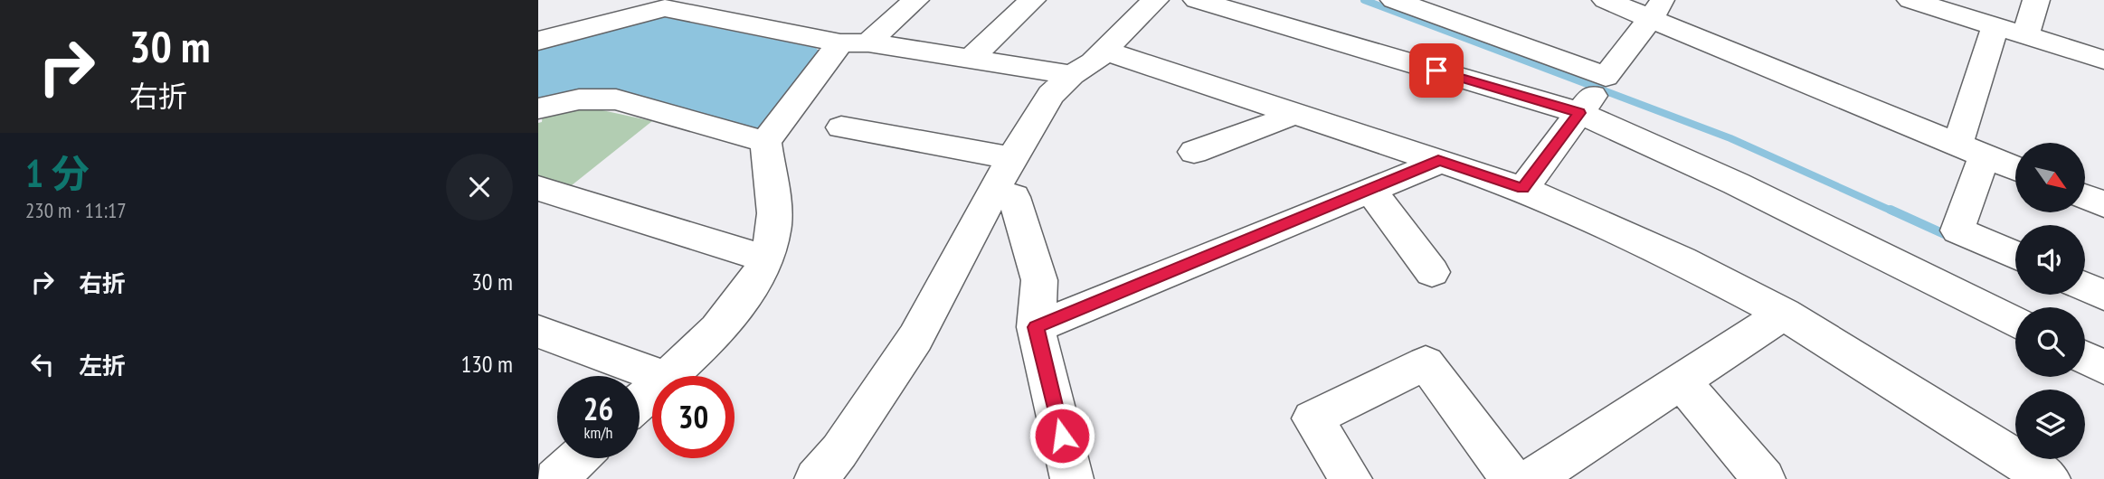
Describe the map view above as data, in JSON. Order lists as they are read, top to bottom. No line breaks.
{"north":"bottom right","page":{"turn":["30 m","右折"],"heading":["1 分","230 m · 11:17"],"list":[{"name":"右折","value":"30 m"},{"name":"左折","value":"130 m"}],"speed":"26 km/h","limit":"30"}}
